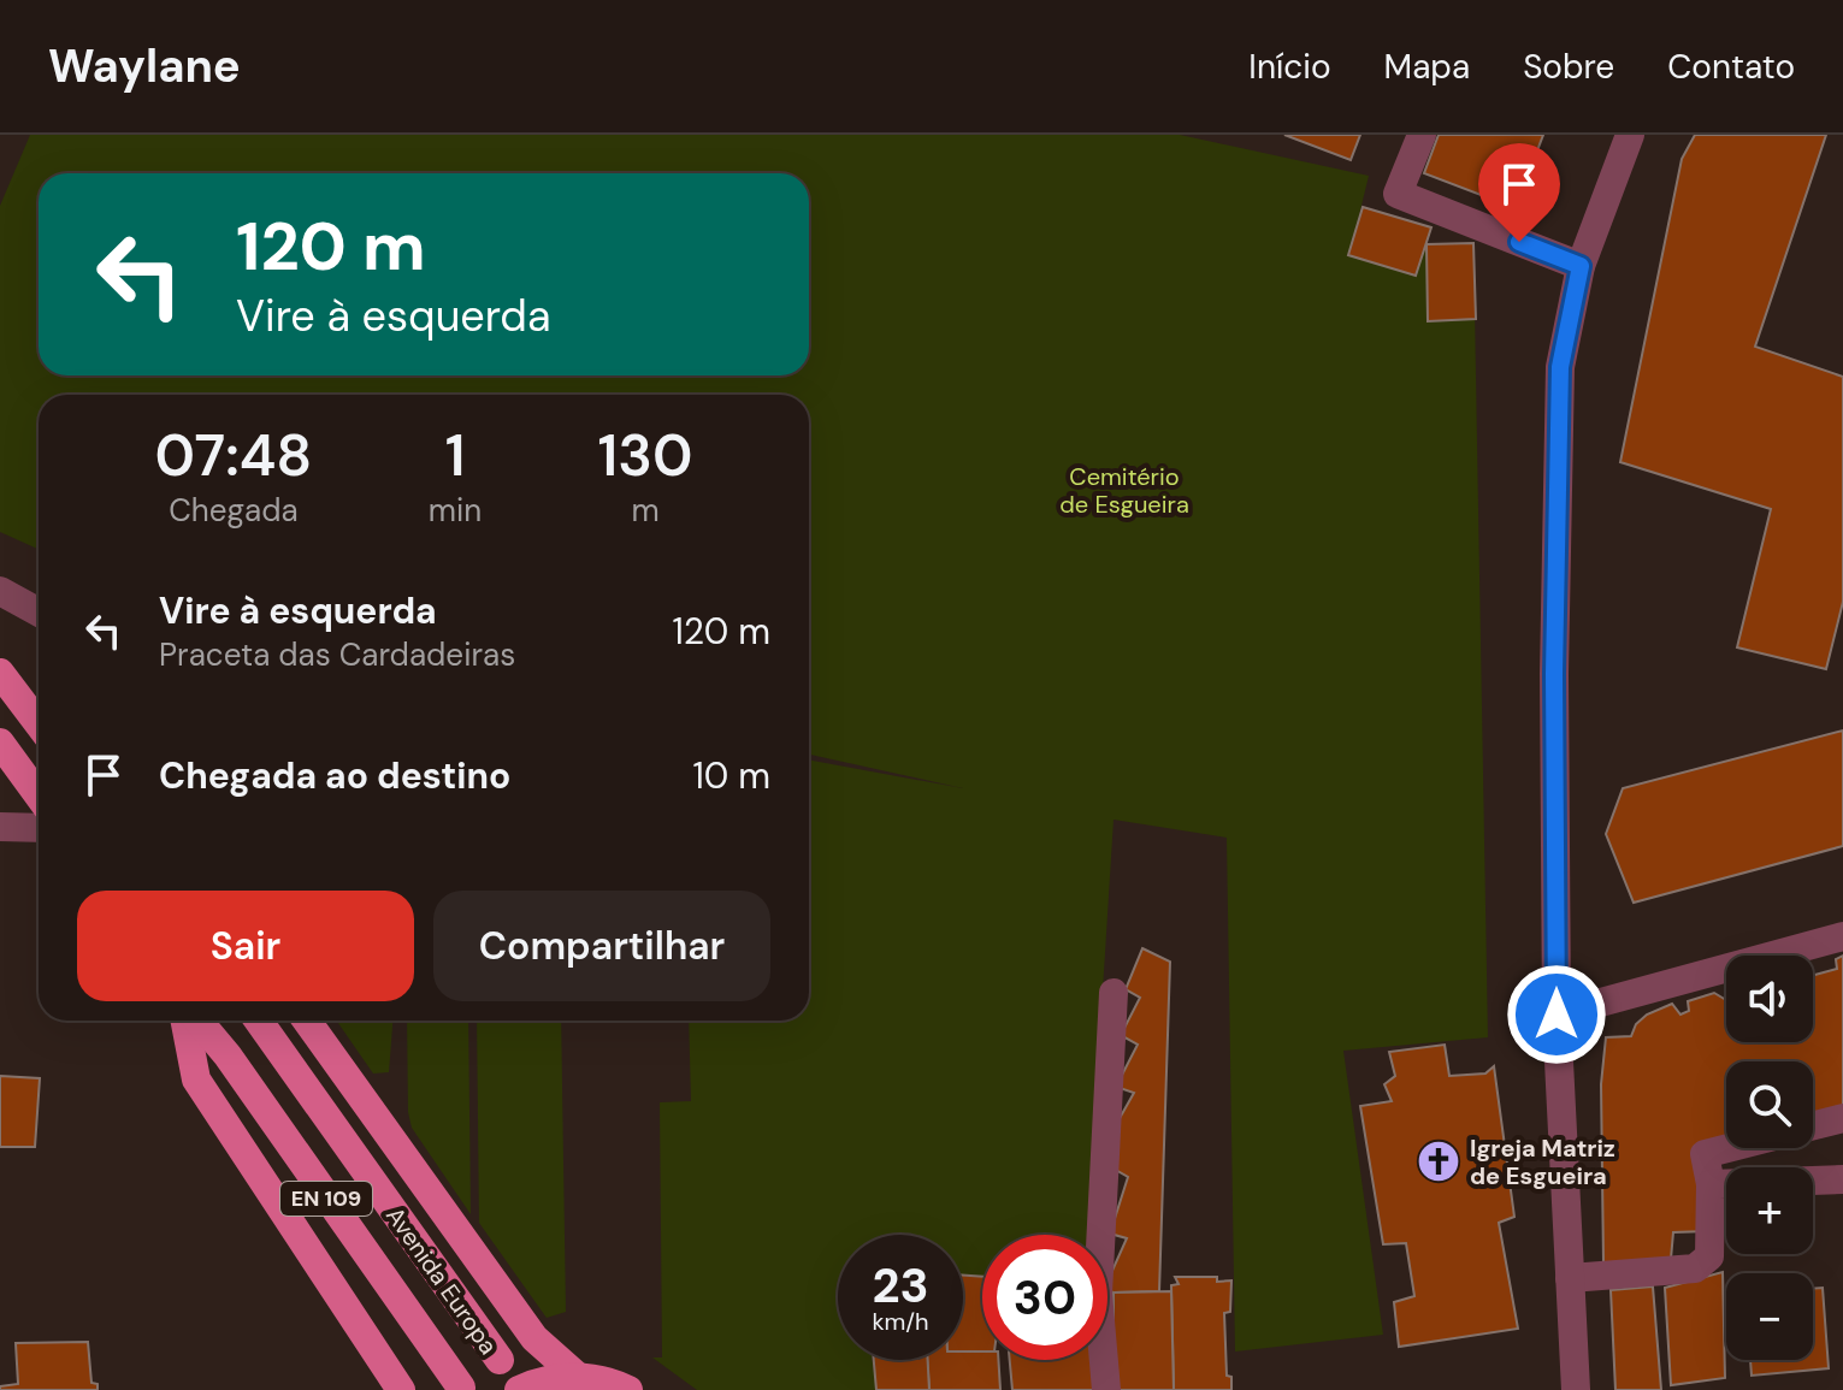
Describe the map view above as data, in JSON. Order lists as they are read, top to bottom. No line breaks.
{"streets":{"main road":["EN 109","Avenida Europa"]},"parks":["Cemitério de Esgueira"],"places":{"church":["Igreja Matriz de Esgueira"]},"page":{"header":"Waylane","nav":["Início","Mapa","Sobre","Contato"],"turn":["120 m","Vire à esquerda"],"eta":["07:48","Chegada","1","min","130","m"],"list":[{"name":"Vire à esquerda","note":"Praceta das Cardadeiras","value":"120 m"},{"name":"Chegada ao destino","value":"10 m"}],"buttons":["Sair","Compartilhar"],"map_buttons":["+","−"],"speed":"23 km/h","limit":"30"}}
